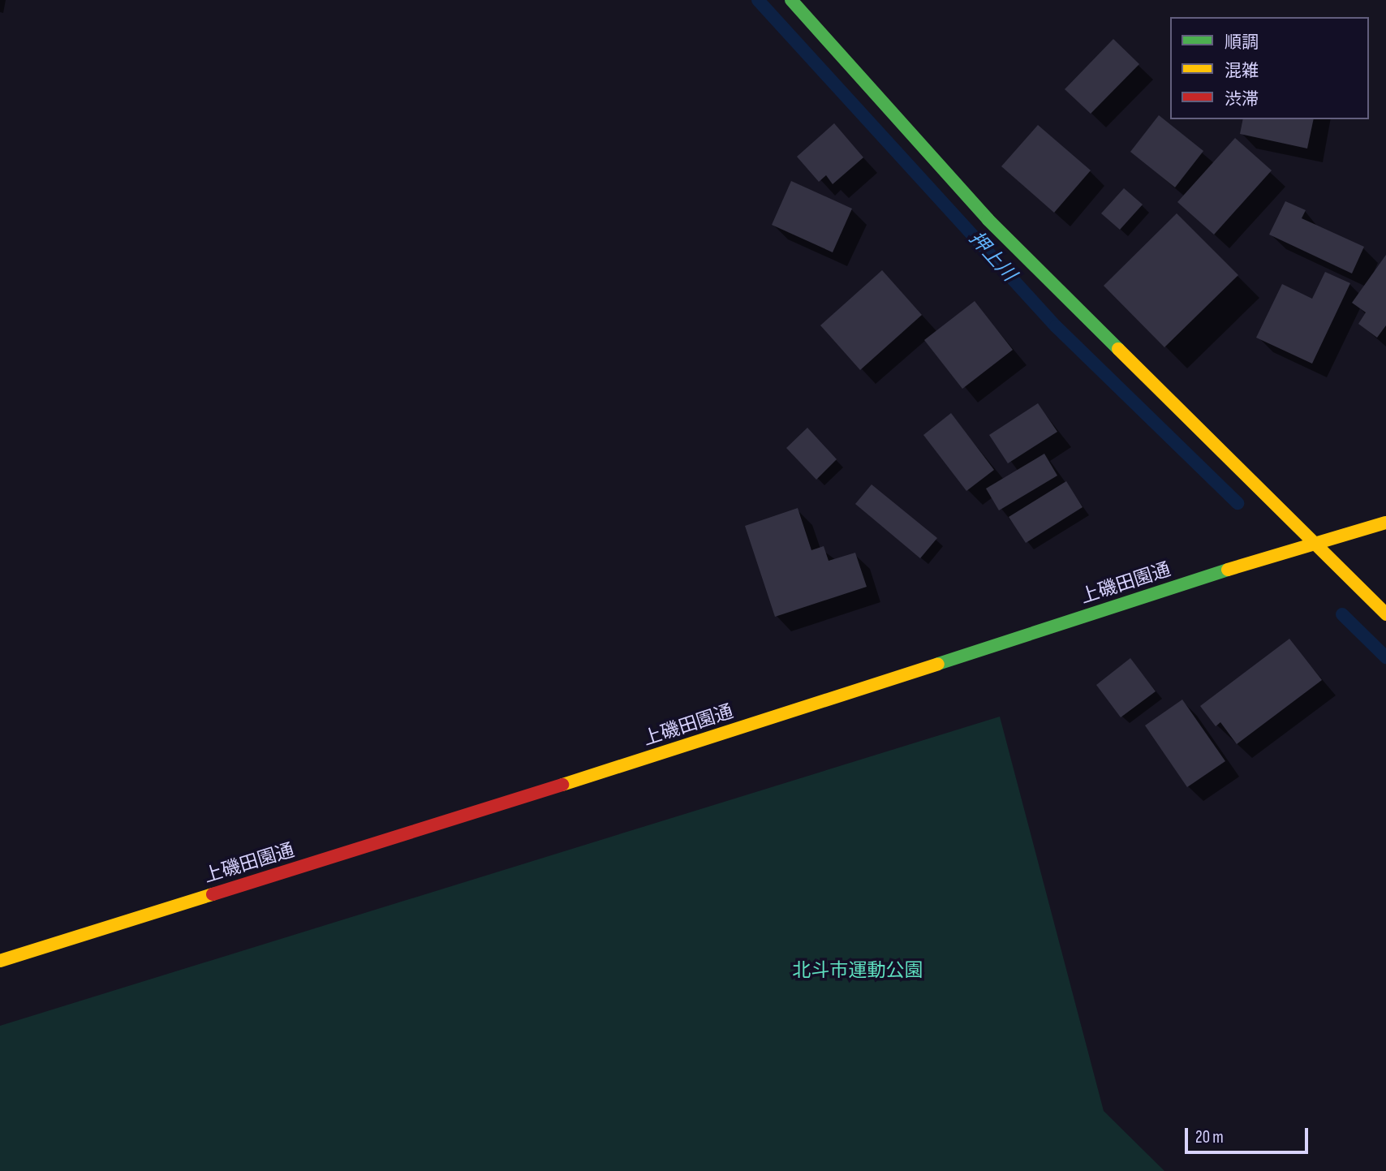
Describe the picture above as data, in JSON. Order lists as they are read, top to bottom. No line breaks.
{"streets":{"street":["上磯田園通"]},"water":["押上川"],"parks":["北斗市運動公園"],"legend":["順調","混雑","渋滞"],"scale_bar":"20 m"}
